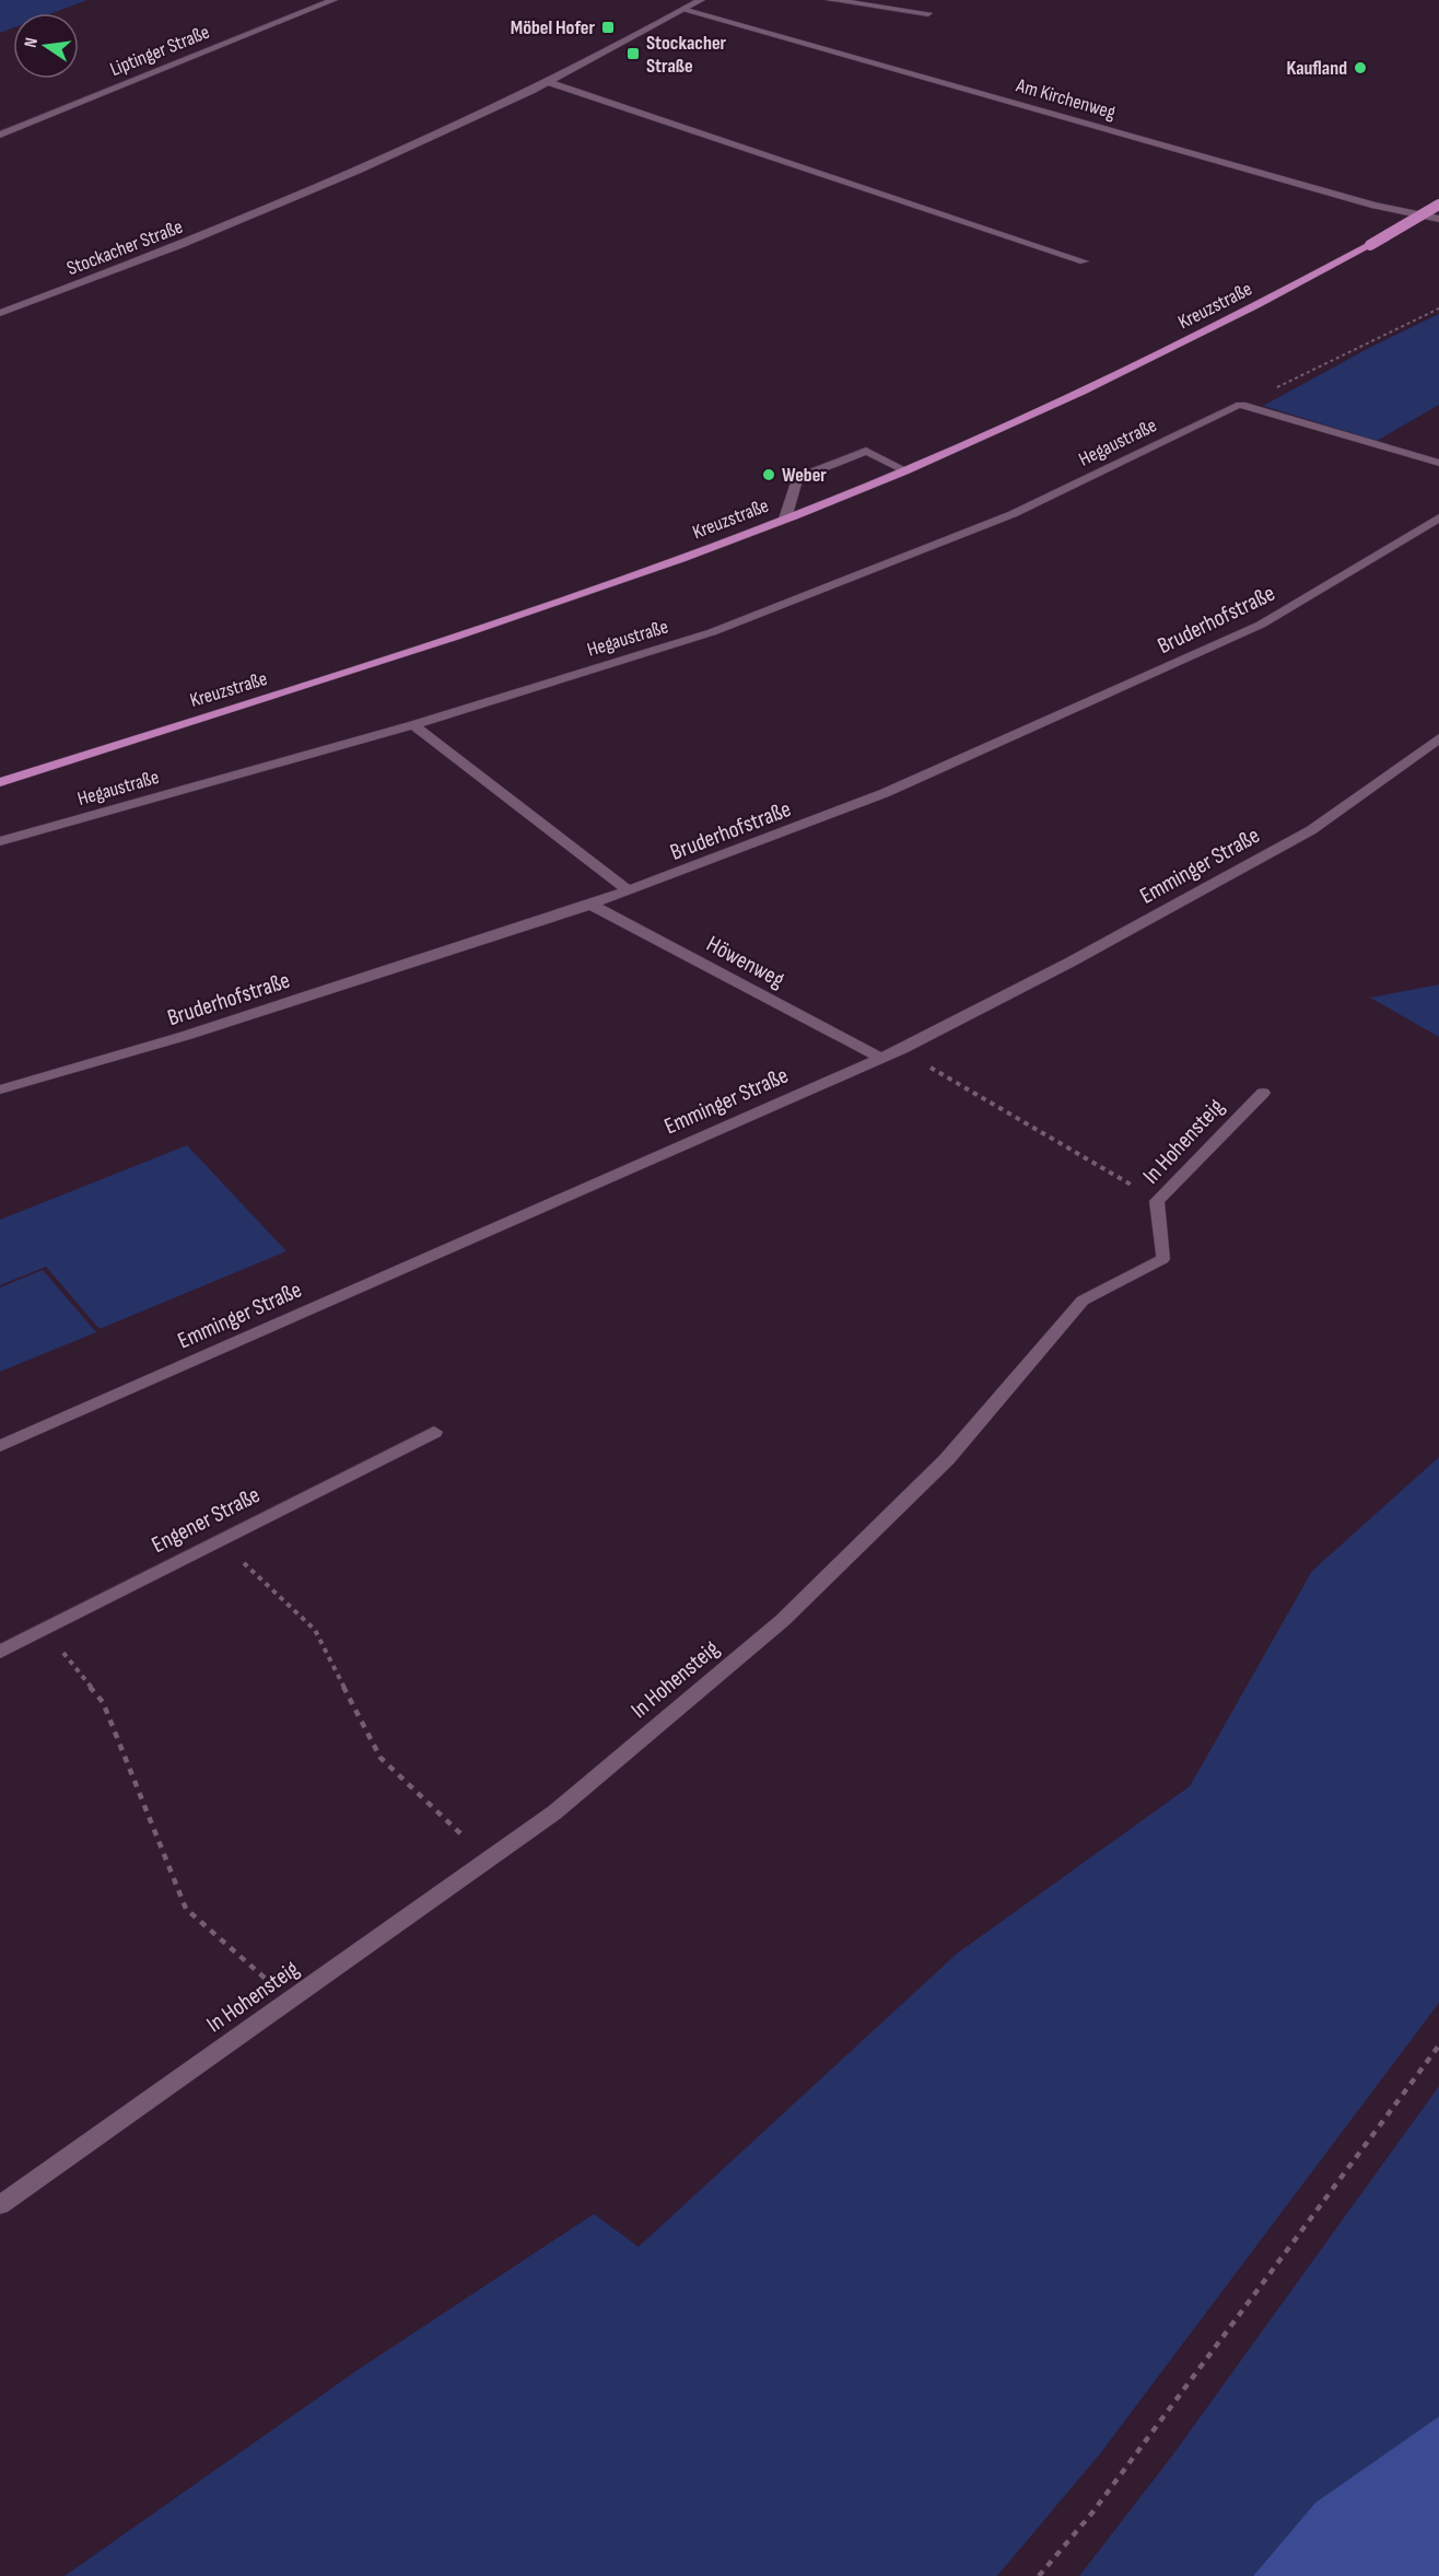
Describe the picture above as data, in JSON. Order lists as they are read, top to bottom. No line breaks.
{"streets":{"main road":["Kreuzstraße"],"street":["Liptinger Straße","Am Kirchenweg","Stockacher Straße","Hegaustraße","Bruderhofstraße","Emminger Straße","Höwenweg","In Hohensteig","Engener Straße"]},"crossings":[["Am Kirchenweg","Stockacher Straße"],["Bruderhofstraße","Höwenweg"],["Emminger Straße","Höwenweg"]],"places":{"transit":["Möbel Hofer","Stockacher Straße"],"other":["Kaufland","Weber"]},"north":"left"}
